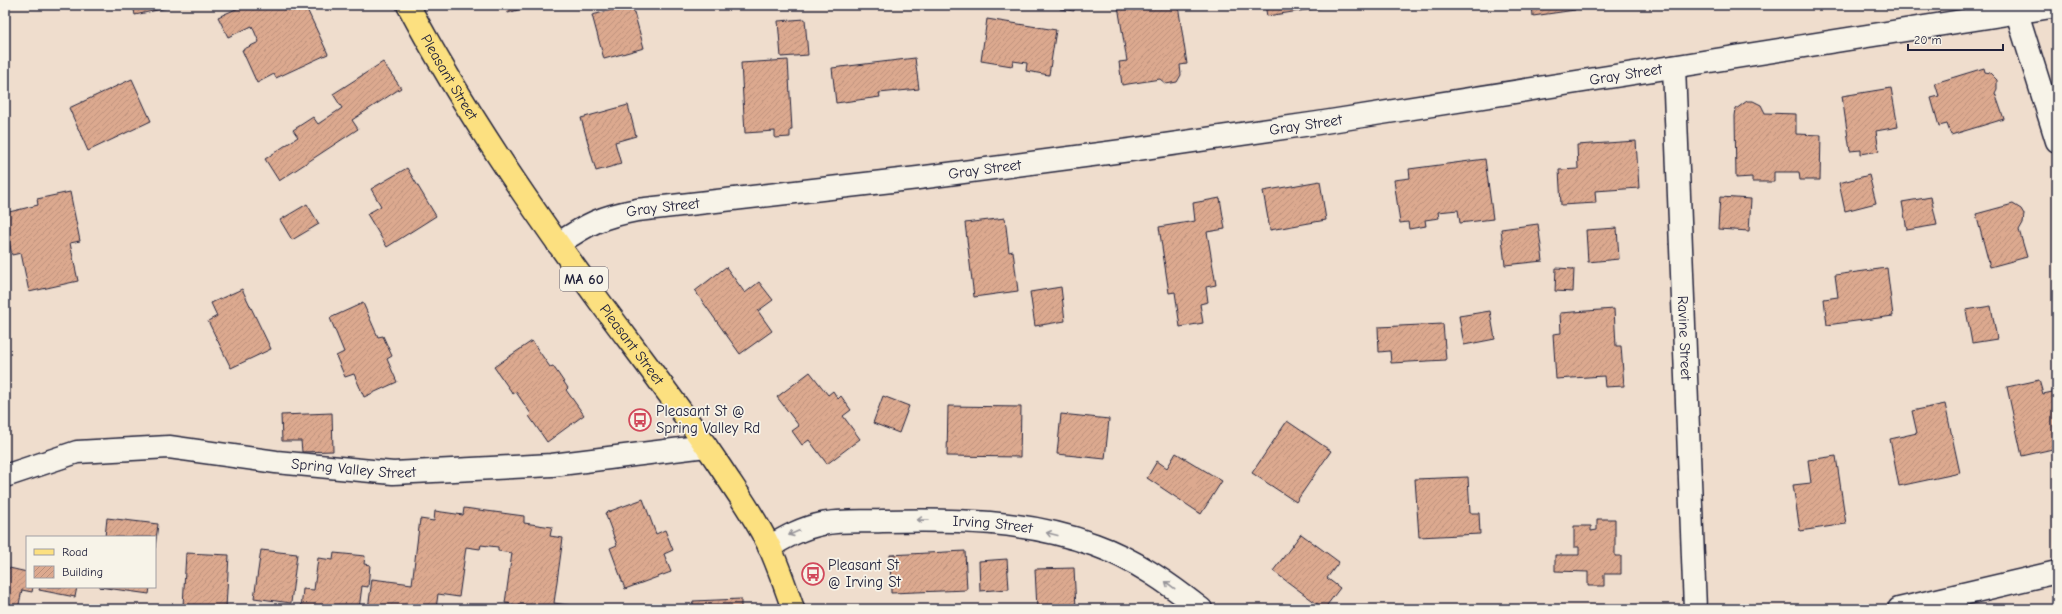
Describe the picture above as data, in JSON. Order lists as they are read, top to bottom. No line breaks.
{"streets":{"main road":["Pleasant Street","MA 60"],"street":["Gray Street","Ravine Street","Spring Valley Street","Irving Street"]},"crossings":[["Gray Street","Pleasant Street"],["Gray Street","Ravine Street"],["Pleasant Street","Spring Valley Street"],["Pleasant Street","Irving Street"]],"one_way":["Irving Street"],"places":{"bus stop":["Pleasant St @ Spring Valley Rd","Pleasant St @ Irving St"]},"legend":["Road","Building"],"scale_bar":"20 m"}
